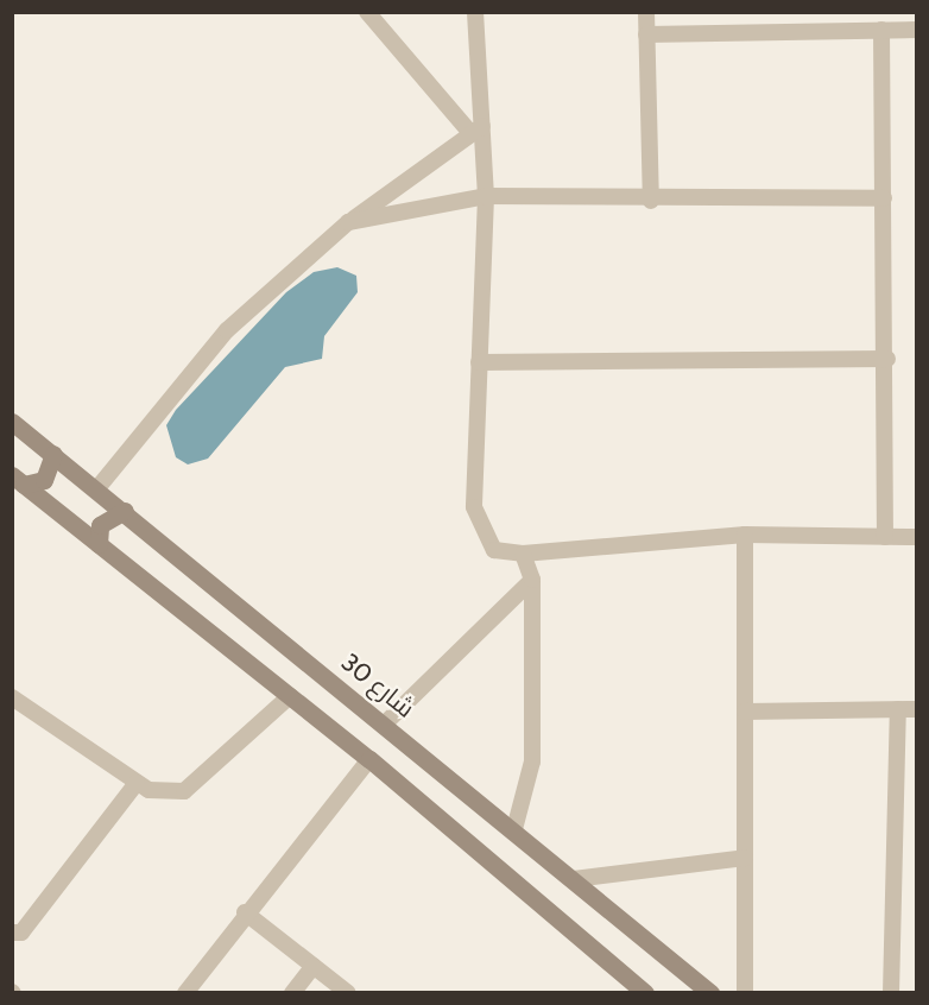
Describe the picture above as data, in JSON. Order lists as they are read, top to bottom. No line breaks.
{"streets":{"street":["شارع 30"]}}
